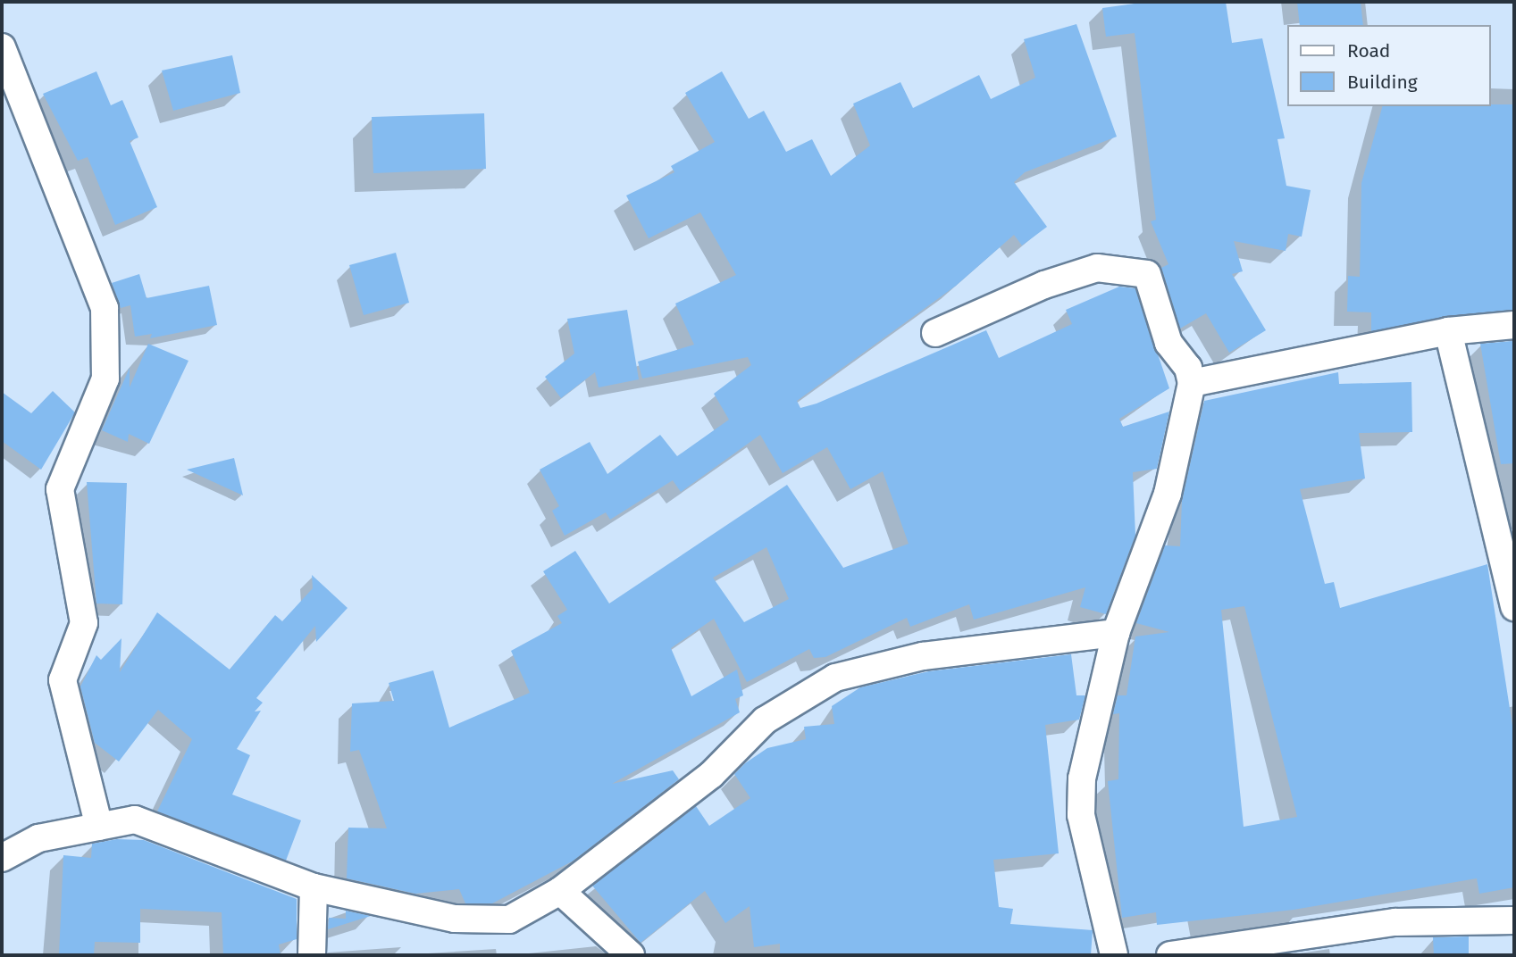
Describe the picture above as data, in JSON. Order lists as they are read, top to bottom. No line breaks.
{"legend":["Road","Building"]}
